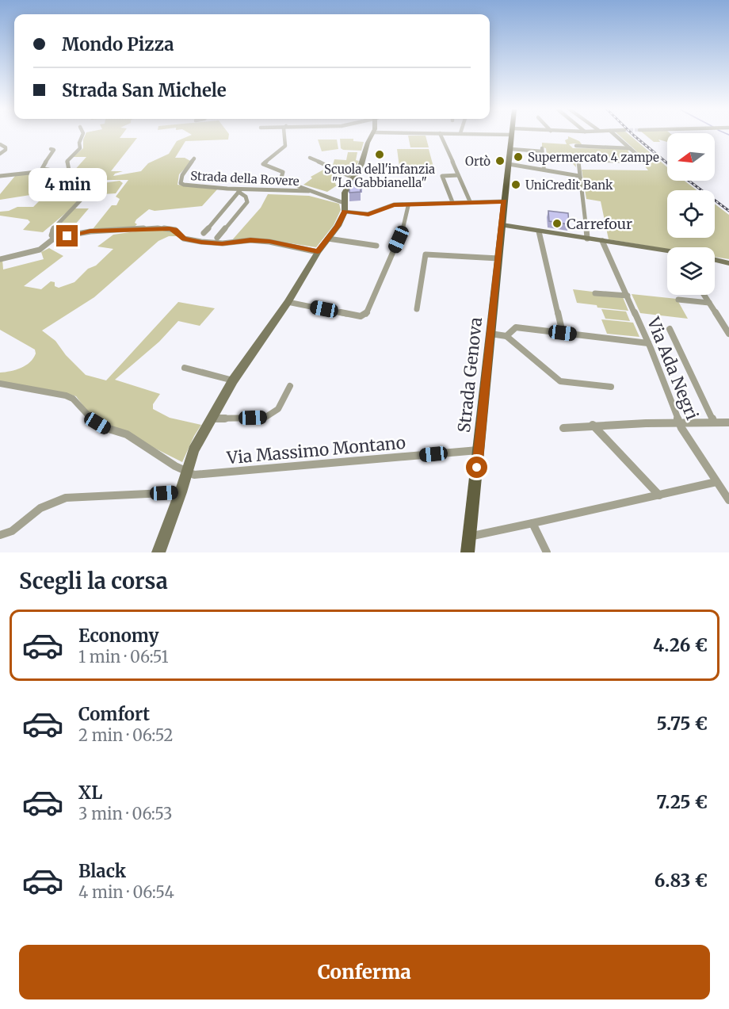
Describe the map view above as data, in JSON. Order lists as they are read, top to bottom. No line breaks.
{"streets":{"main road":["Strada Genova"],"street":["Strada della Rovere","Via Ada Negri","Via Massimo Montano"]},"crossings":[["Strada della Rovere","Strada Genova"],["Strada Genova","Via Massimo Montano"]],"places":["Scuola dell'infanzia \"La Gabbianella\"","Supermercato 4 zampe","Ortò","UniCredit Bank","Carrefour"],"north":"left","page":{"banner":["Mondo Pizza","Strada San Michele"],"bubble":"4 min","heading":"Scegli la corsa","list":[{"name":"Economy","note":"1 min · 06:51","value":"4.26 €"},{"name":"Comfort","note":"2 min · 06:52","value":"5.75 €"},{"name":"XL","note":"3 min · 06:53","value":"7.25 €"},{"name":"Black","note":"4 min · 06:54","value":"6.83 €"}],"buttons":"Conferma"}}
